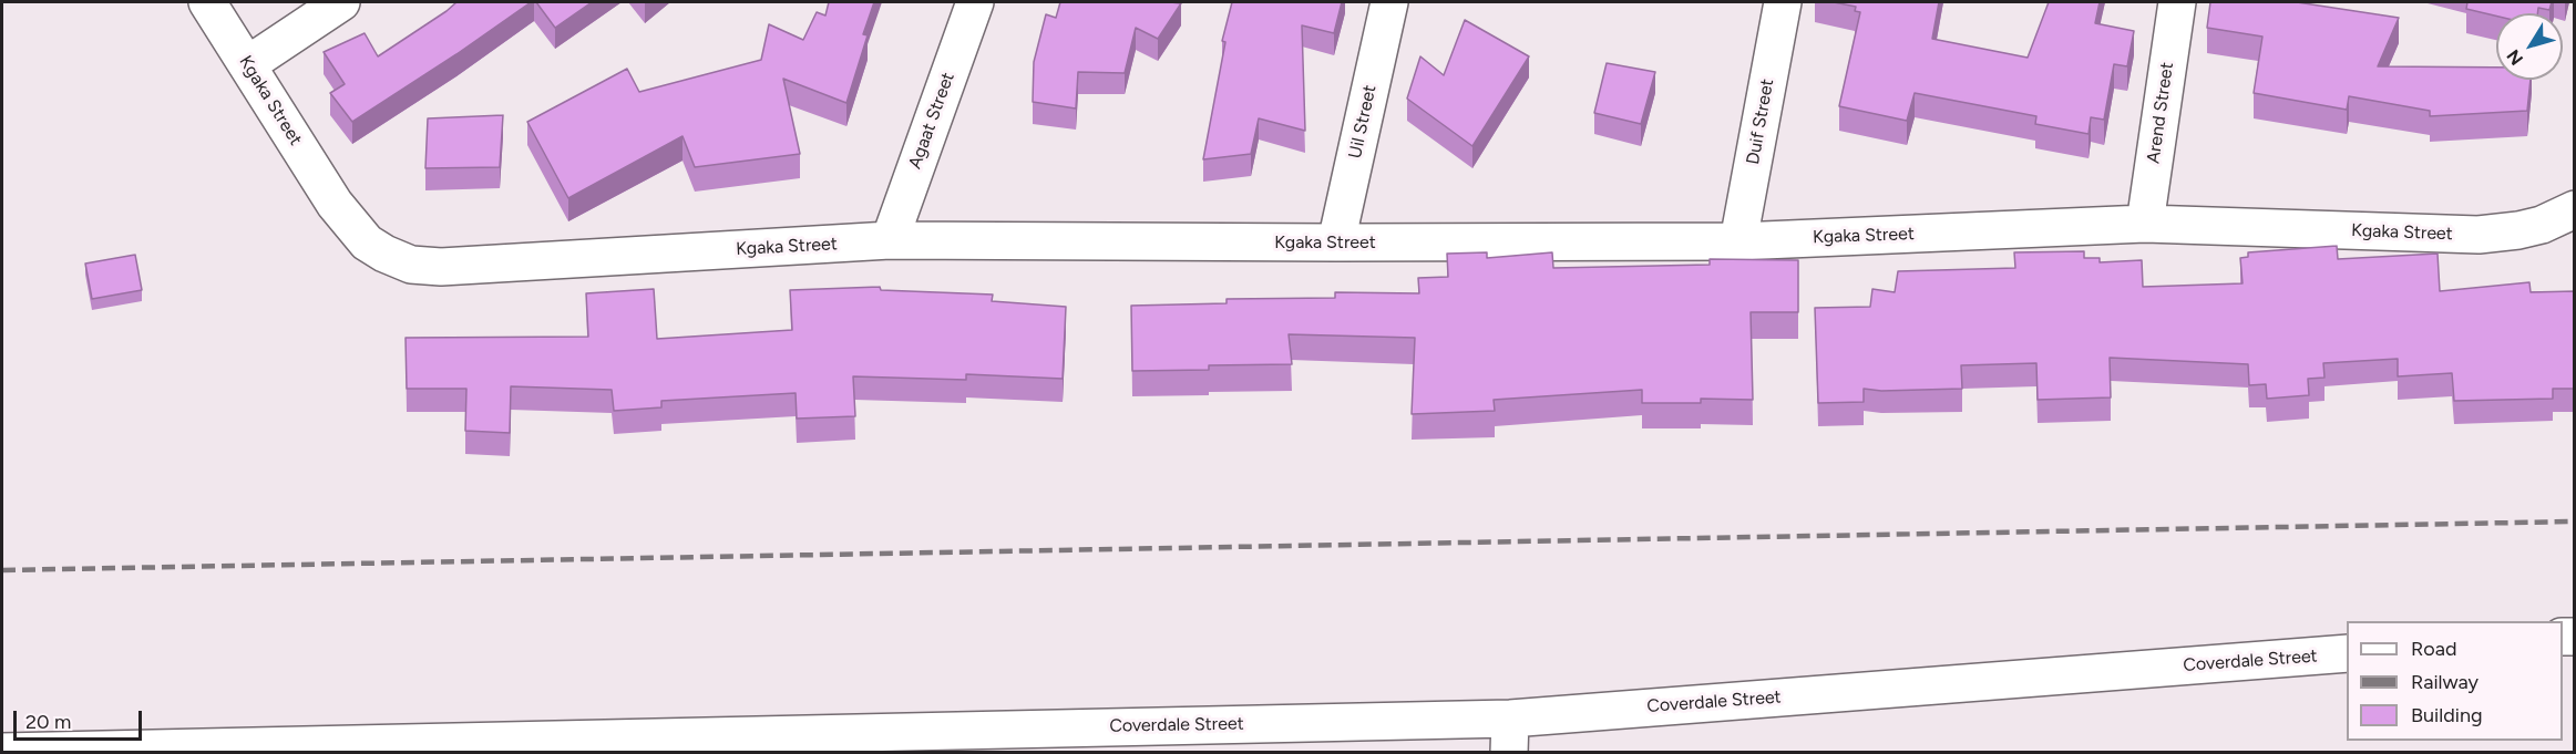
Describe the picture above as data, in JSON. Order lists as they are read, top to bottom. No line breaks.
{"streets":{"street":["Kgaka Street","Arend Street","Agaat Street","Uil Street","Duif Street","Coverdale Street"]},"crossings":[["Kgaka Street","Arend Street"],["Kgaka Street","Agaat Street"],["Kgaka Street","Uil Street"],["Kgaka Street","Duif Street"]],"legend":["Road","Railway","Building"],"scale_bar":"20 m","north":"bottom left"}
